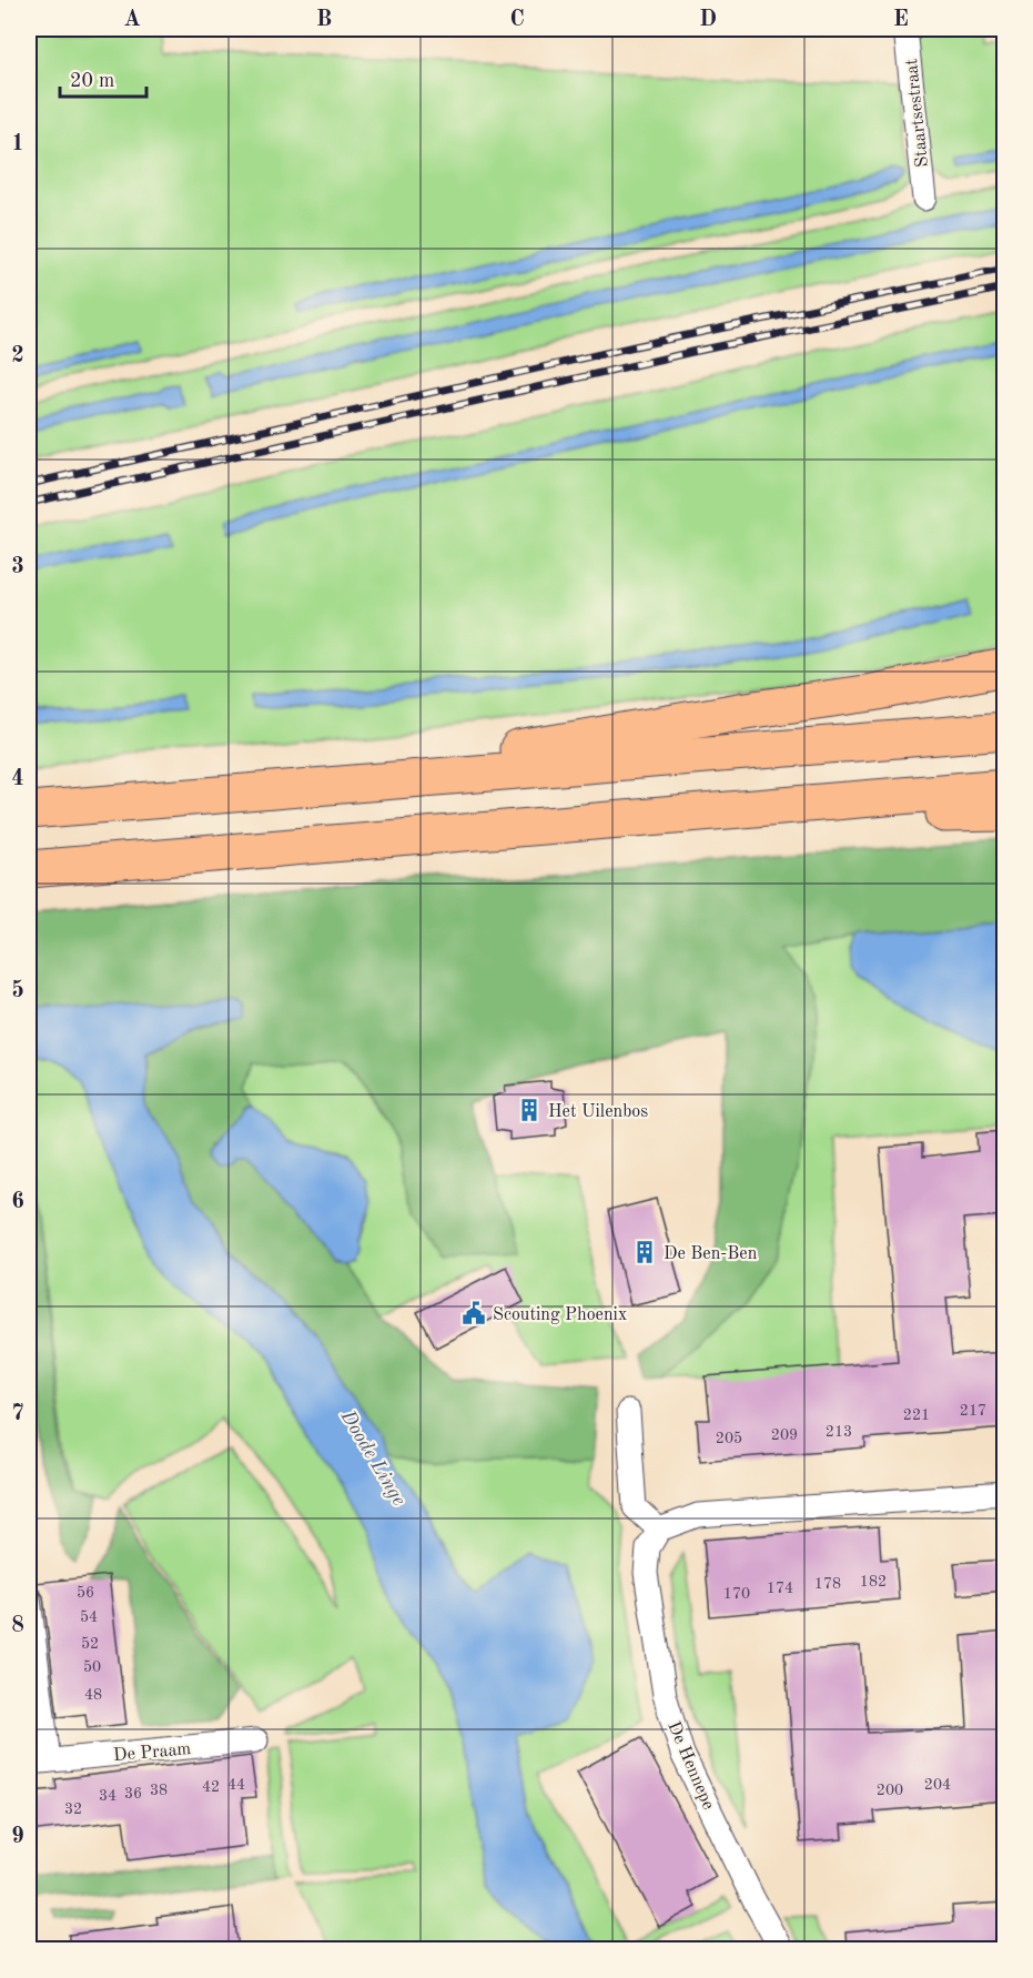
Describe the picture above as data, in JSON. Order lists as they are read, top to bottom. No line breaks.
{"streets":{"street":["Staartsestraat","De Praam","De Hennepe"]},"water":["Doode Linge"],"places":{"building":["Het Uilenbos","De Ben-Ben"],"public building":["Scouting Phoenix"]},"house_numbers":["217","221","213","209","205","182","178","174","56","170","54","52","50","48","44","204","42","38","200","36","34","32"],"scale_bar":"20 m","grid":{"columns":["A","B","C","D","E"],"rows":["1","2","3","4","5","6","7","8","9"]}}
